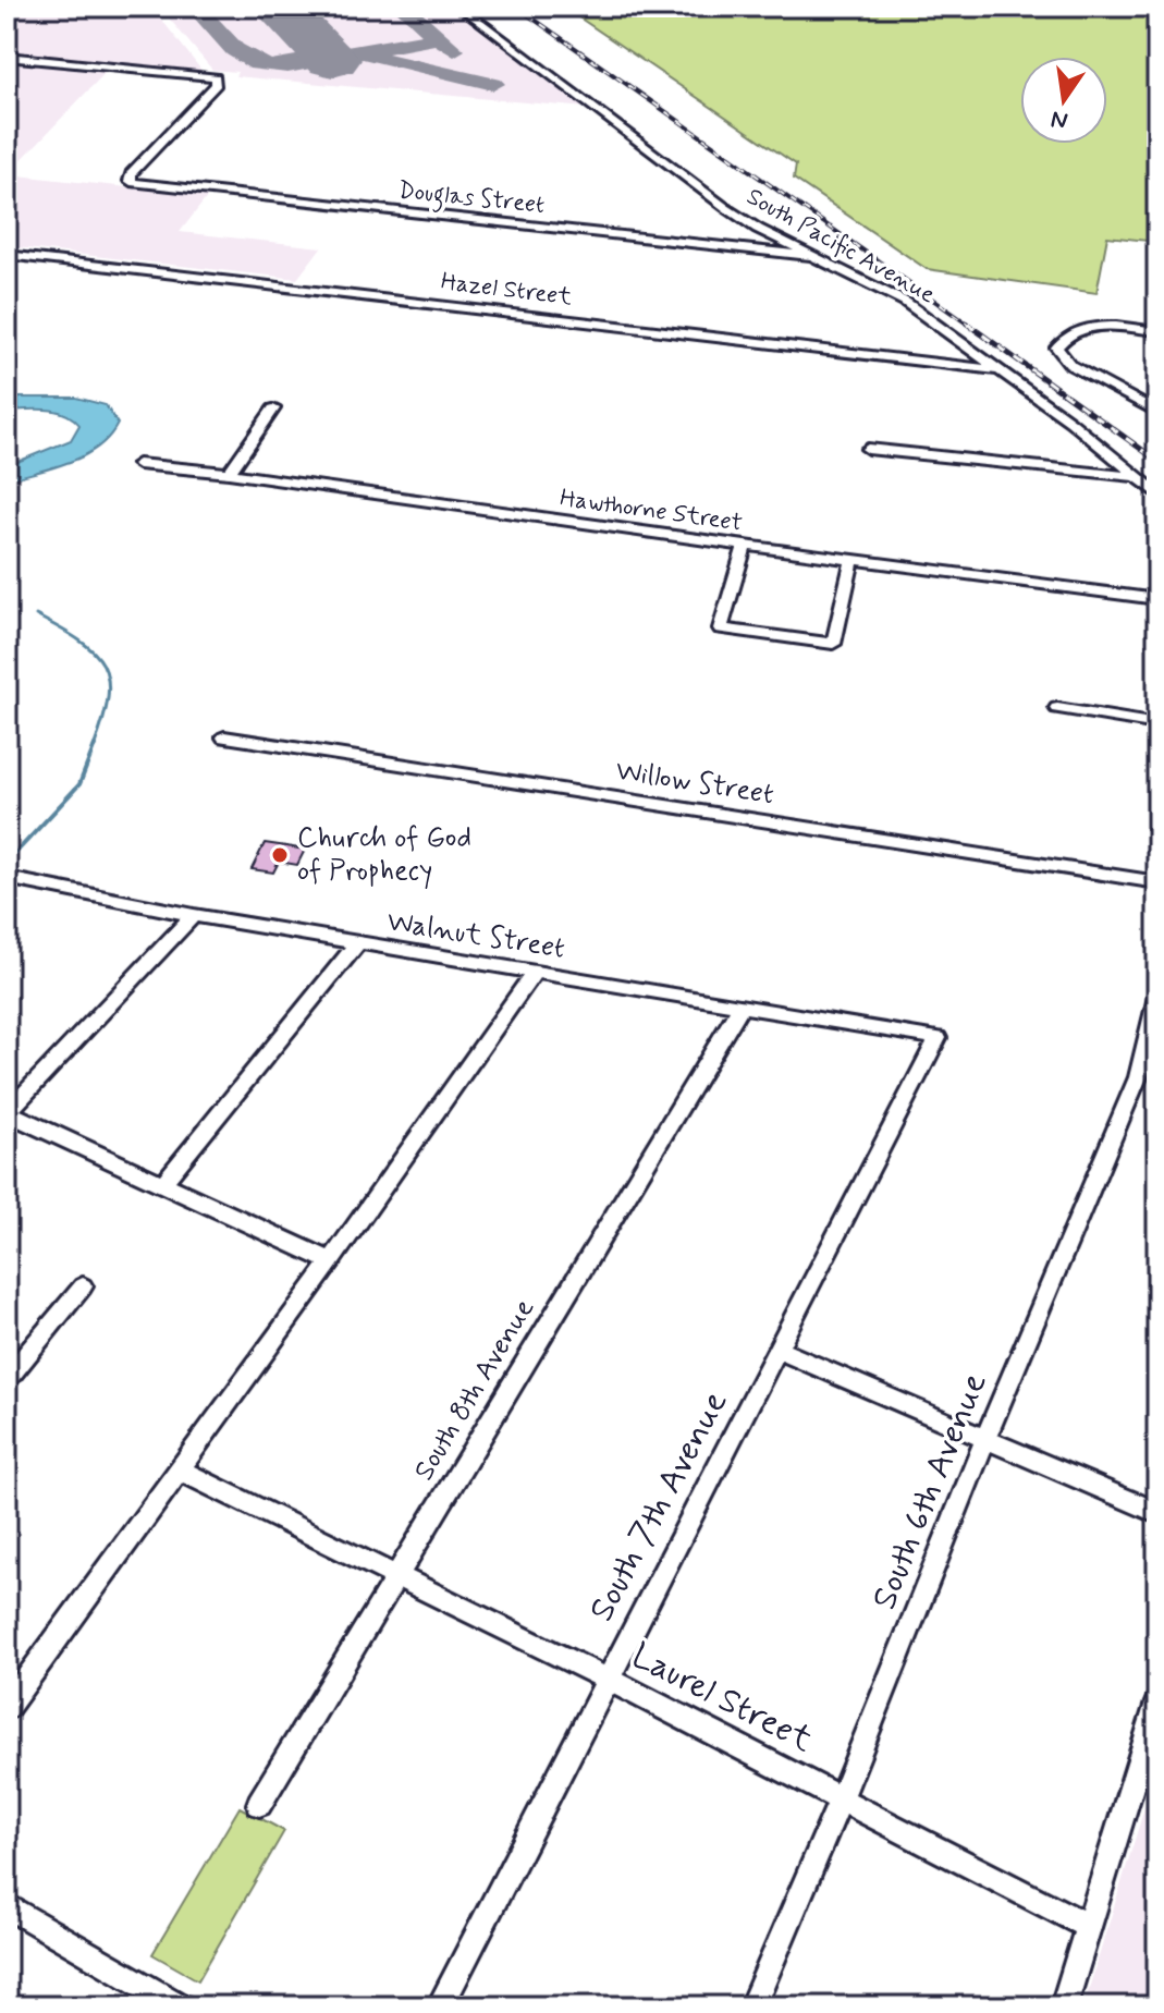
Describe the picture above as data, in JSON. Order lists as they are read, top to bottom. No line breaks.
{"streets":{"street":["Douglas Street","South Pacific Avenue","Hazel Street","Hawthorne Street","Willow Street","Walnut Street","South 8th Avenue","South 6th Avenue","South 7th Avenue","Laurel Street"]},"crossings":[["Douglas Street","South Pacific Avenue"],["South Pacific Avenue","Hazel Street"],["Walnut Street","South 8th Avenue"],["Walnut Street","South 7th Avenue"],["South 8th Avenue","Laurel Street"],["South 6th Avenue","Laurel Street"],["South 7th Avenue","Laurel Street"]],"places":["Church of God of Prophecy"],"north":"bottom"}
